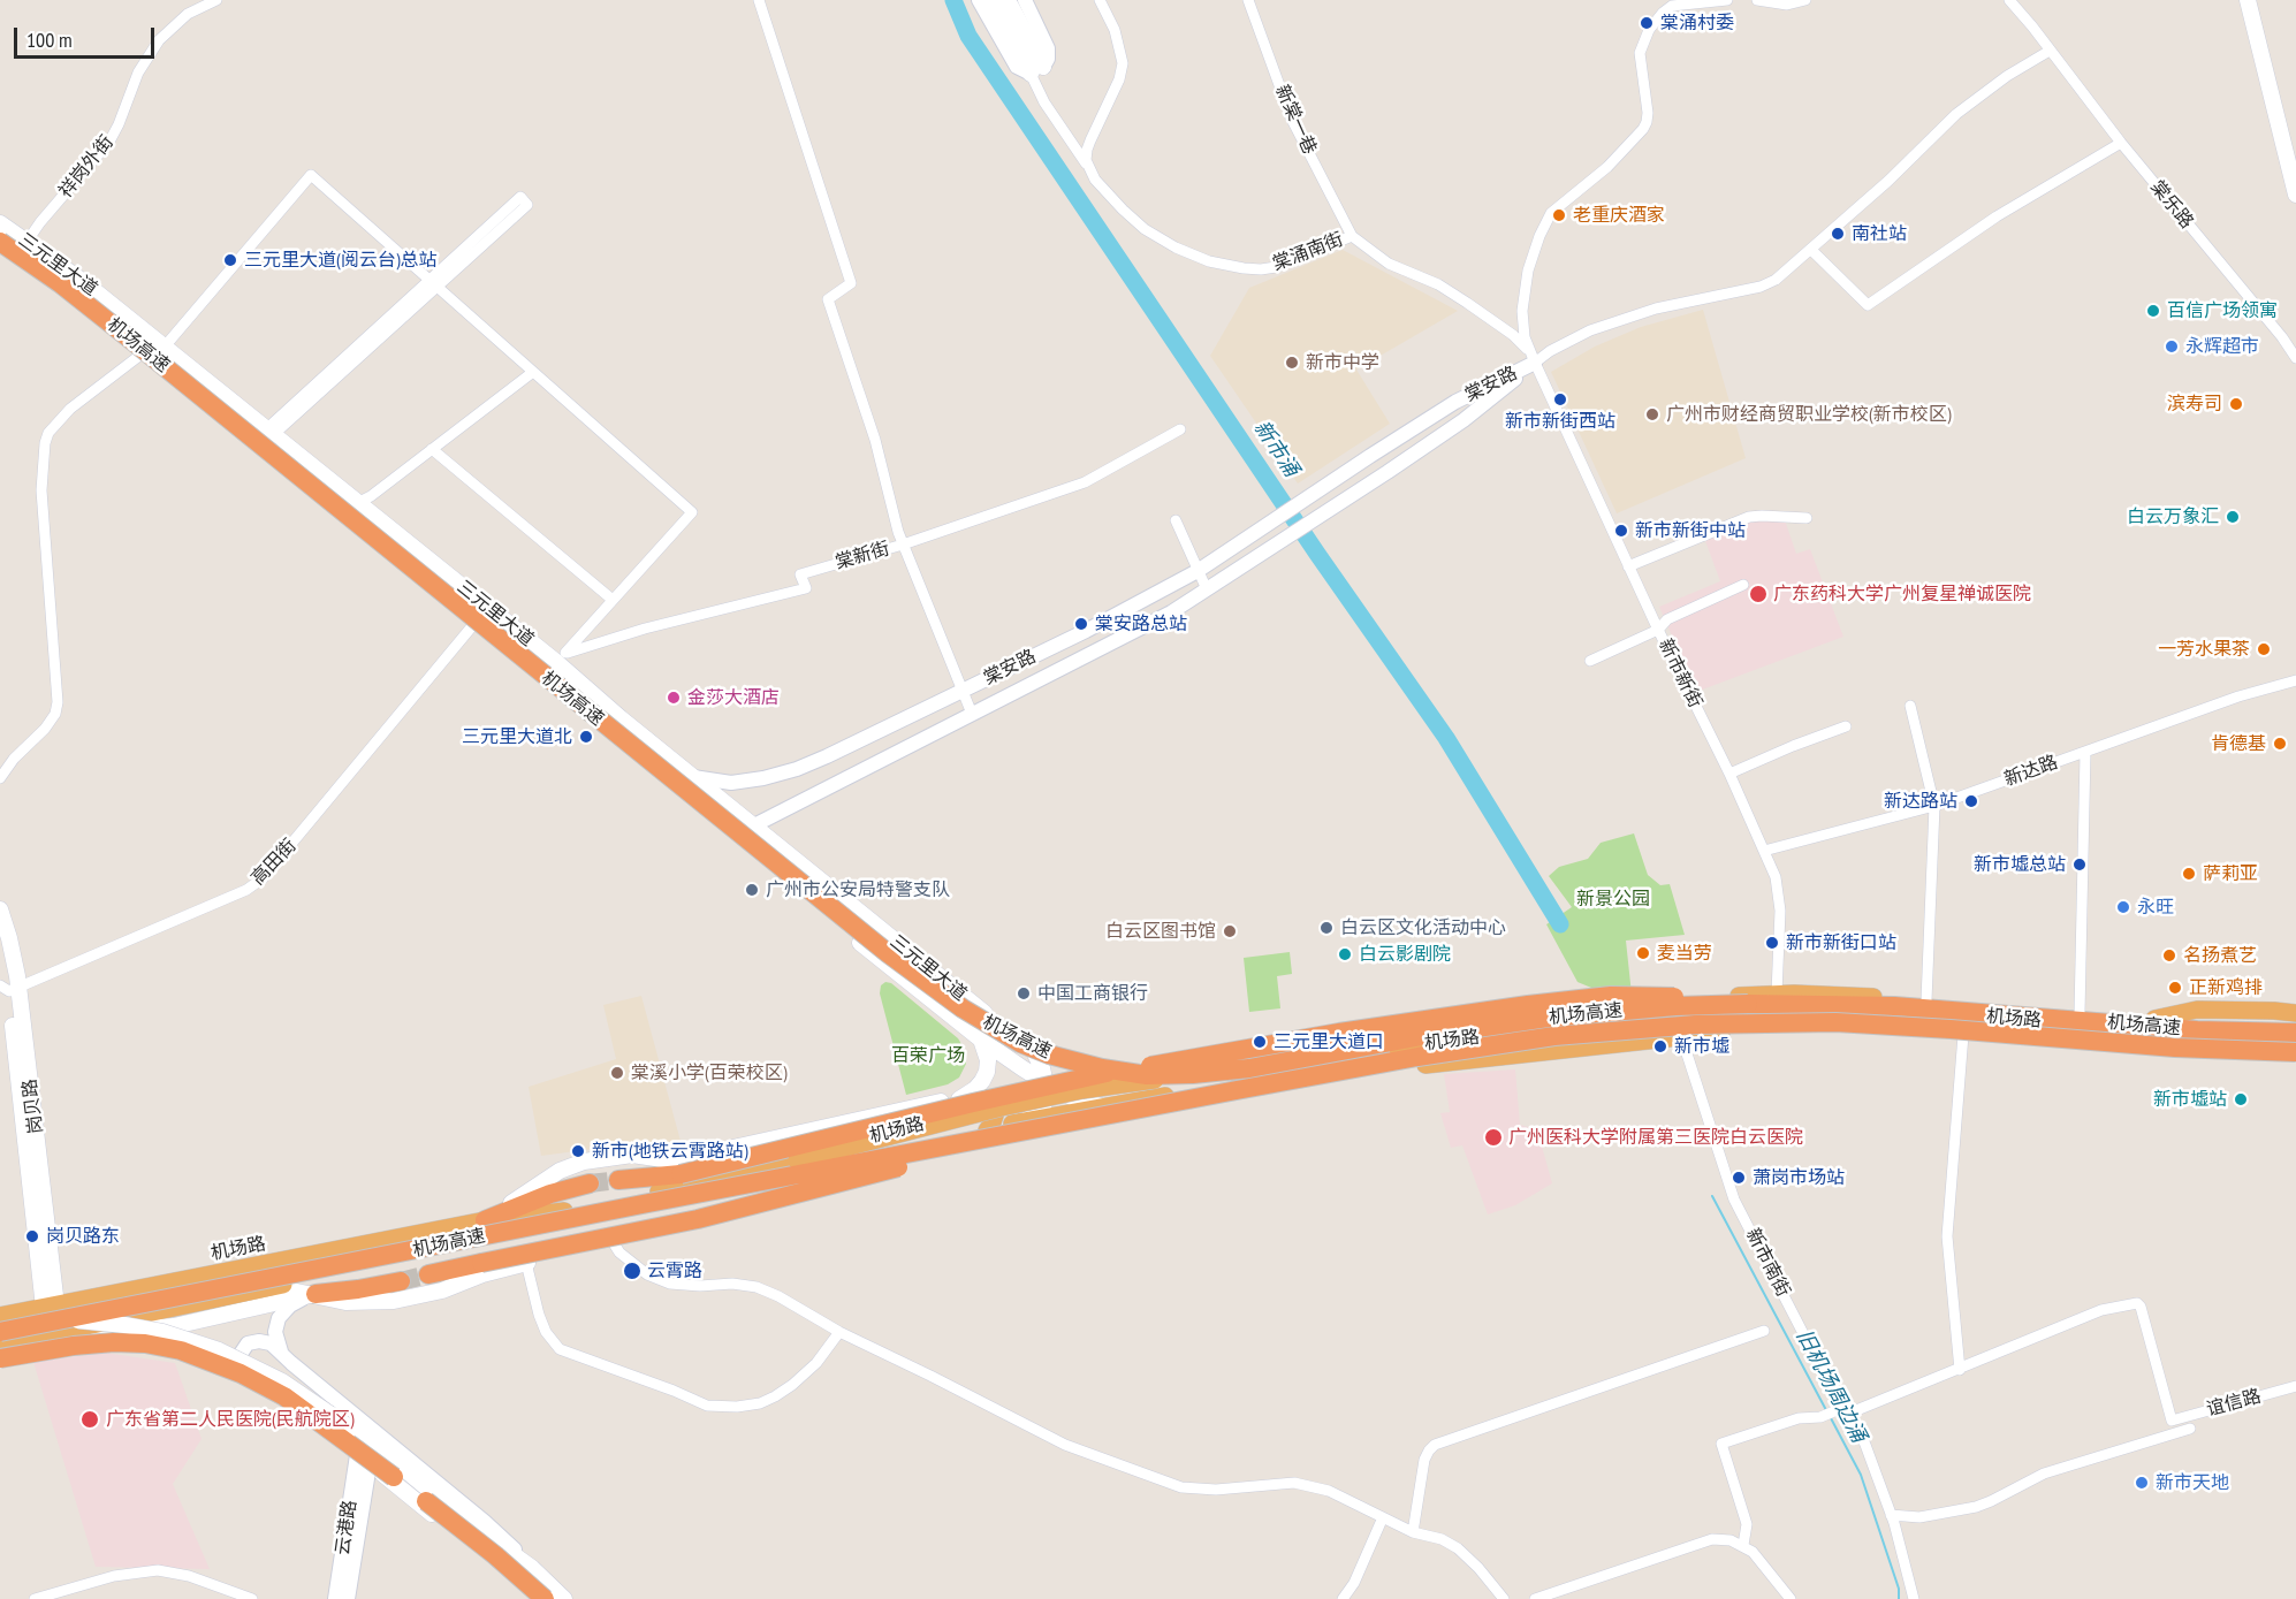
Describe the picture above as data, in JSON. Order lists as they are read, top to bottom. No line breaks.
{"streets":{"highway":["机场高速","机场路"],"main road":["三元里大道","岗贝路"],"street":["新棠一巷","祥岗外街","棠乐路","棠涌南街","棠安路","棠新街","新市新街","新达路","高田街","新市南街","谊信路","云港路"]},"crossings":[["新棠一巷","棠涌南街"],["祥岗外街","三元里大道"],["棠涌南街","棠安路"],["棠涌南街","新市新街"],["三元里大道","棠安路"],["三元里大道","棠新街"],["三元里大道","高田街"],["三元里大道","机场路"],["棠安路","新市新街"],["新市新街","新达路"],["新市新街","机场路"],["高田街","岗贝路"],["机场路","岗贝路"],["机场路","新市南街"]],"water":["新市涌","旧机场周边涌"],"parks":["新景公园","百荣广场"],"places":["棠涌村委","老重庆酒家","南社站","三元里大道(阅云台)总站","百信广场领寓","永辉超市","新市中学","新市新街西站","滨寿司","广州市财经商贸职业学校(新市校区)","白云万象汇","新市新街中站","广东药科大学广州复星禅诚医院","棠安路总站","一芳水果茶","金莎大酒店","三元里大道北","肯德基","新达路站","新市墟总站","萨莉亚","广州市公安局特警支队","永旺","白云区文化活动中心","白云区图书馆","新市新街口站","麦当劳","白云影剧院","名扬煮艺","正新鸡排","中国工商银行","三元里大道口","新市墟","棠溪小学(百荣校区)","新市墟站","广州医科大学附属第三医院白云医院","新市(地铁云霄路站)","萧岗市场站","岗贝路东","云霄路","广东省第二人民医院(民航院区)","新市天地"],"scale_bar":"100 m"}
